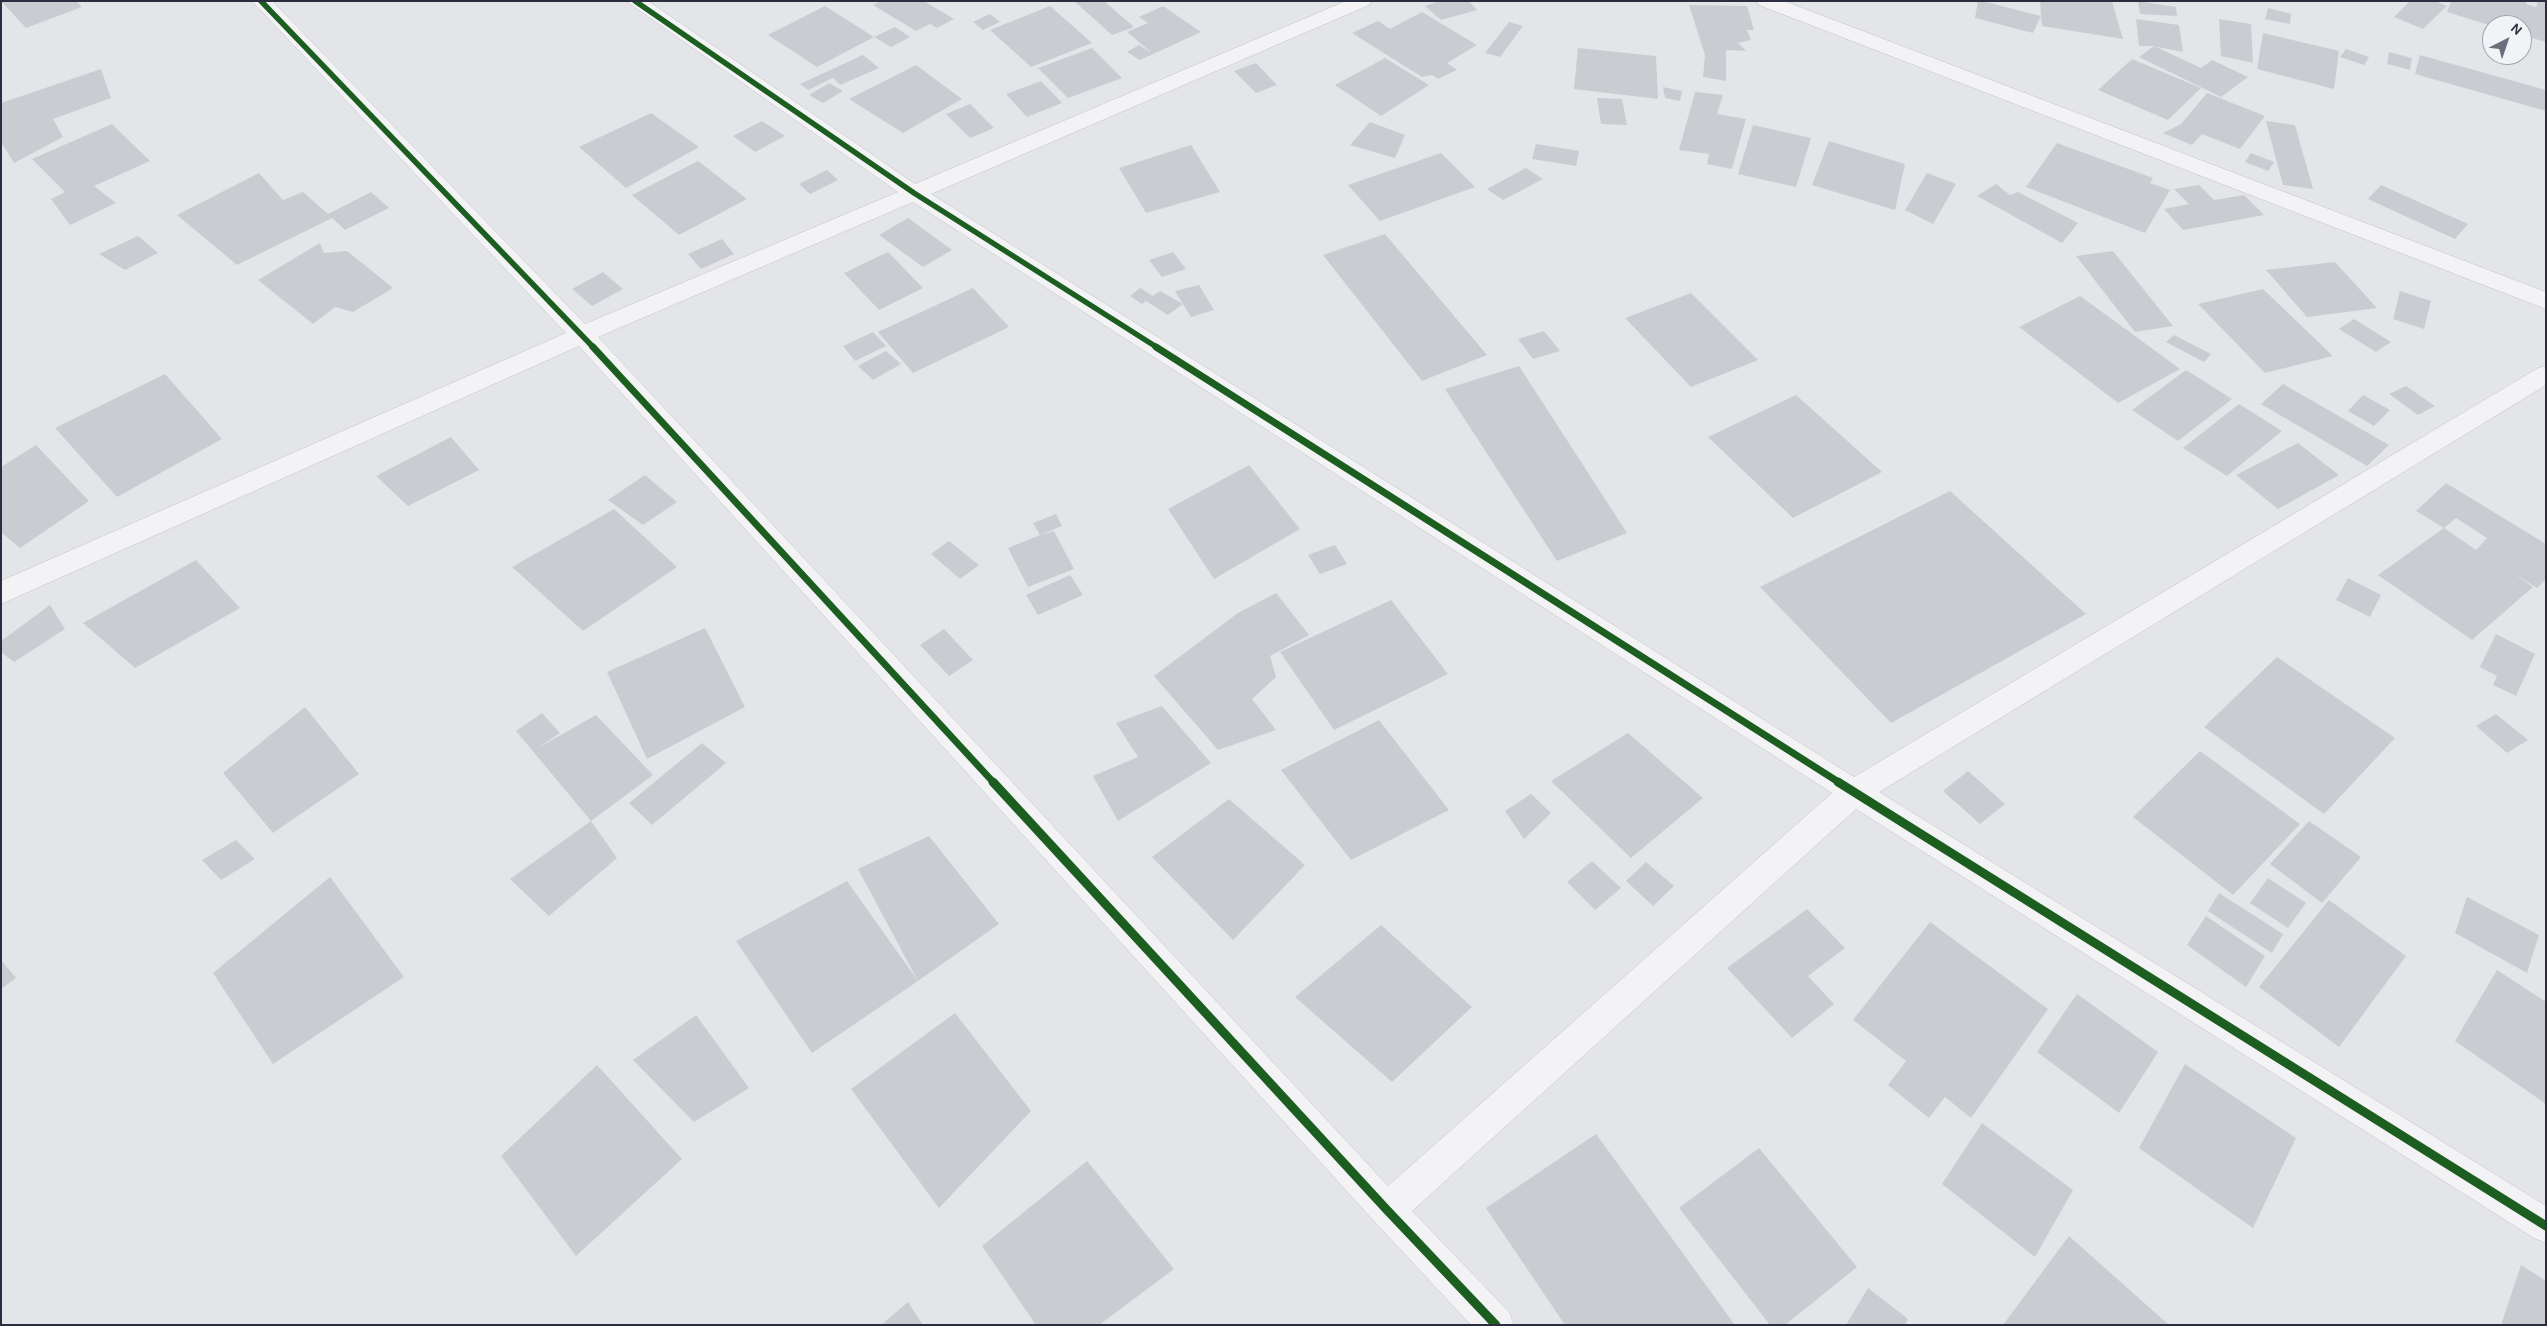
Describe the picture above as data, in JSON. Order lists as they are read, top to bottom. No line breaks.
{"north":"top right"}
